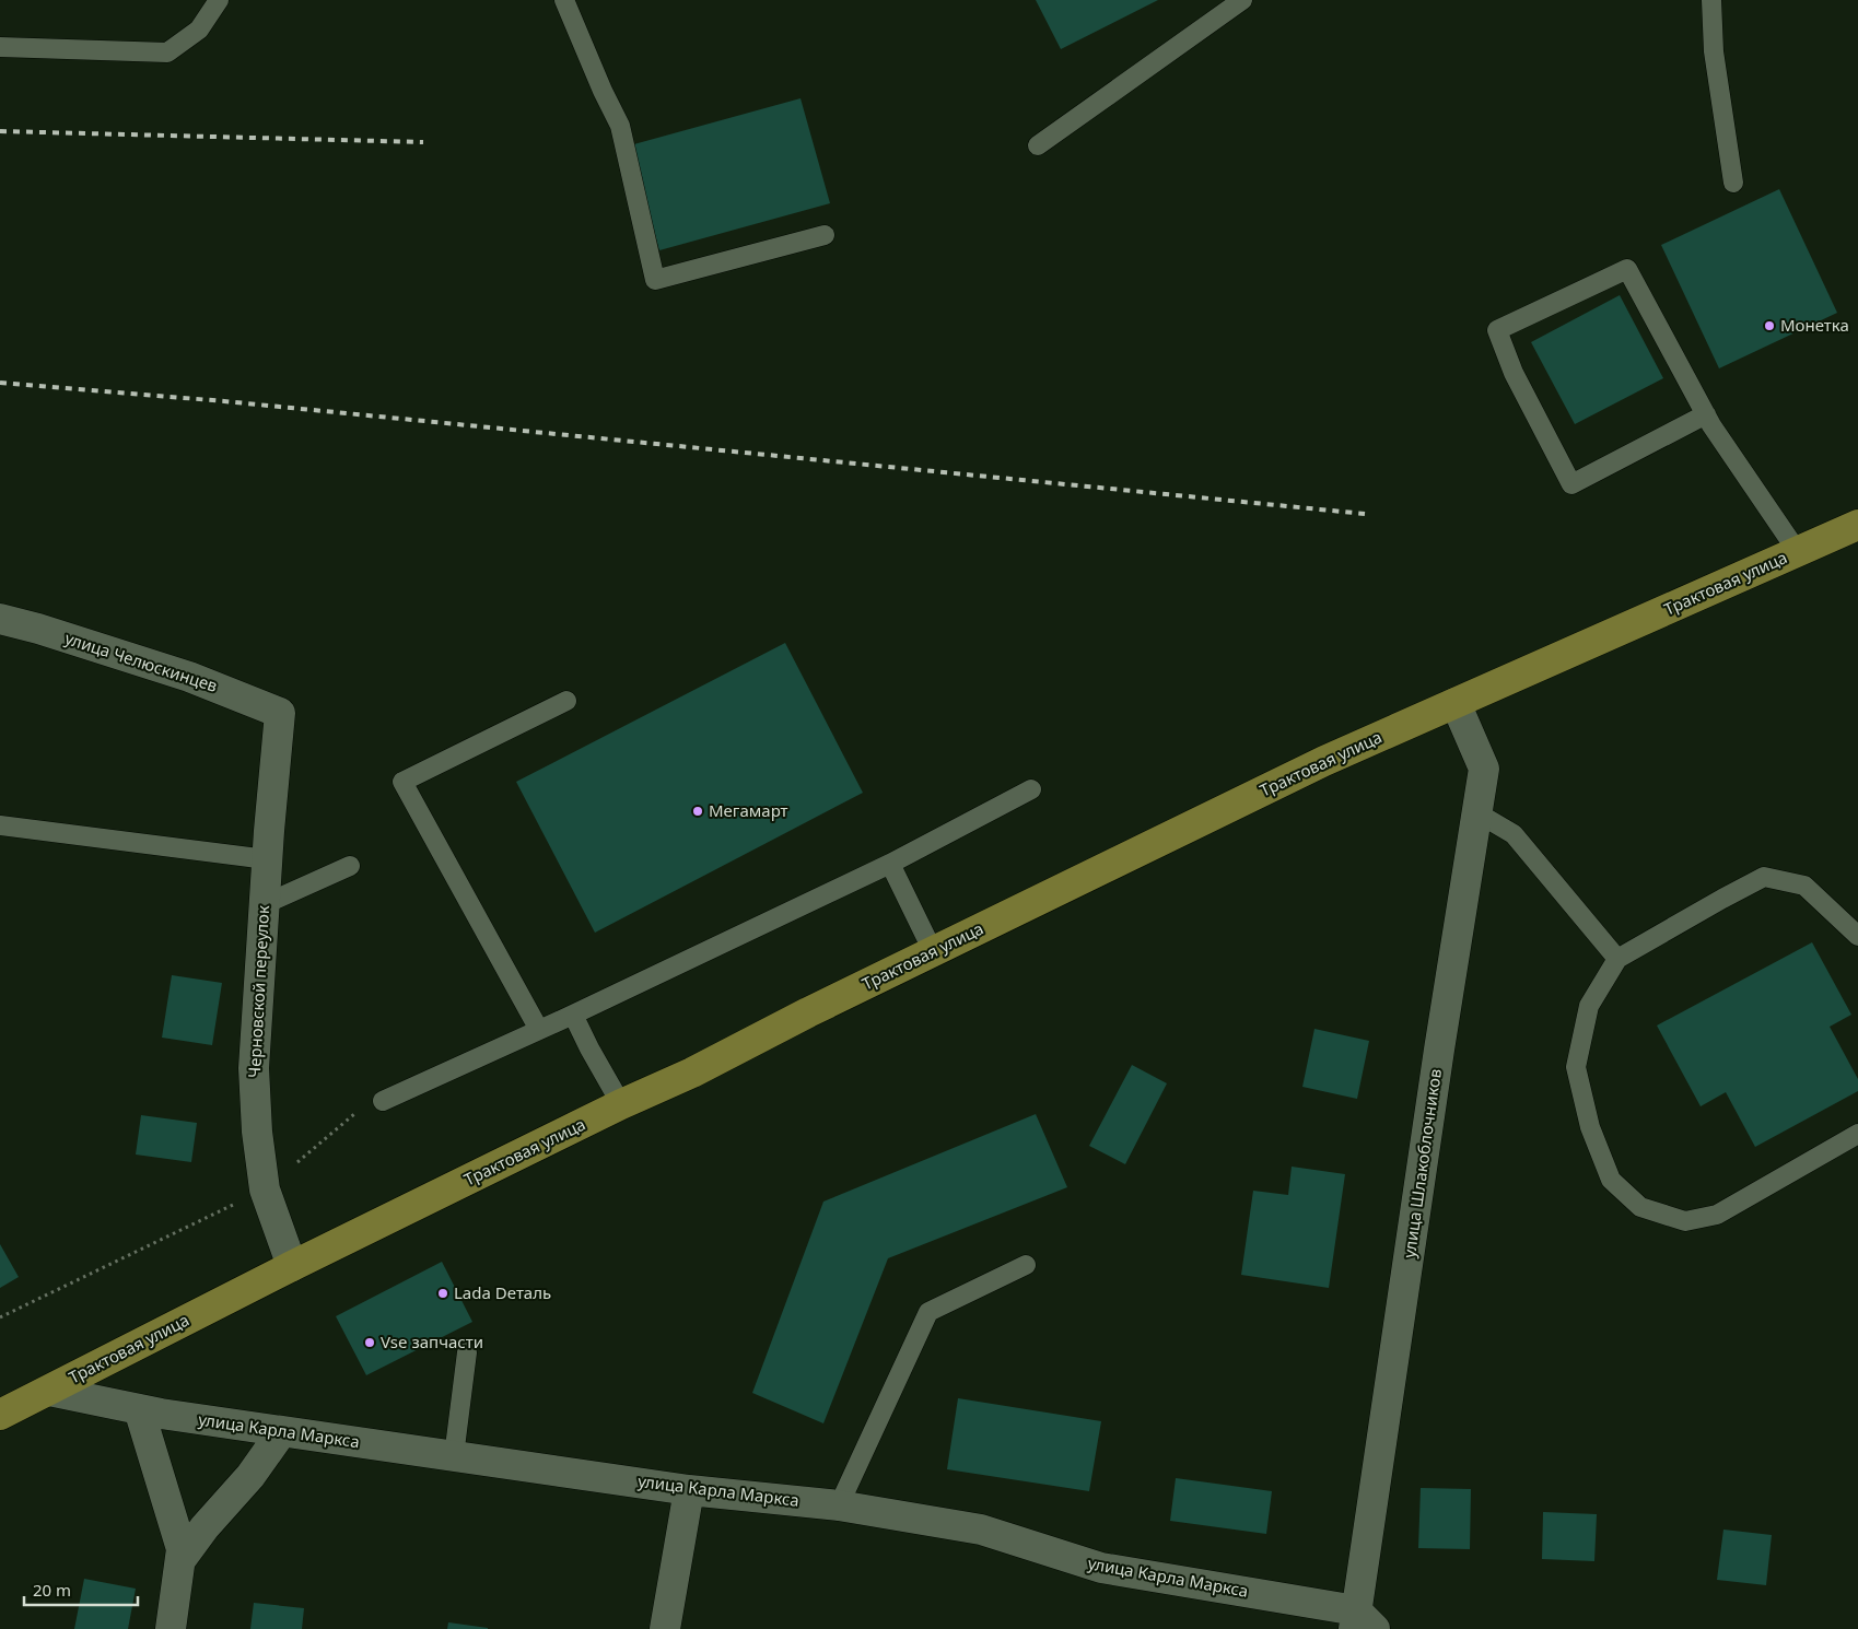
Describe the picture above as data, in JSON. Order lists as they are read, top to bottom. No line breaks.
{"streets":{"main road":["Трактовая улица"],"street":["улица Челюскинцев","Черновской переулок","улица Шлакоблочников","улица Карла Маркса"]},"crossings":[["Трактовая улица","Черновской переулок"],["Трактовая улица","улица Шлакоблочников"],["Трактовая улица","улица Карла Маркса"],["улица Челюскинцев","Черновской переулок"],["улица Шлакоблочников","улица Карла Маркса"]],"places":["Монетка","Мегамарт","Lada Dеталь","Vse запчасти"],"scale_bar":"20 m"}
